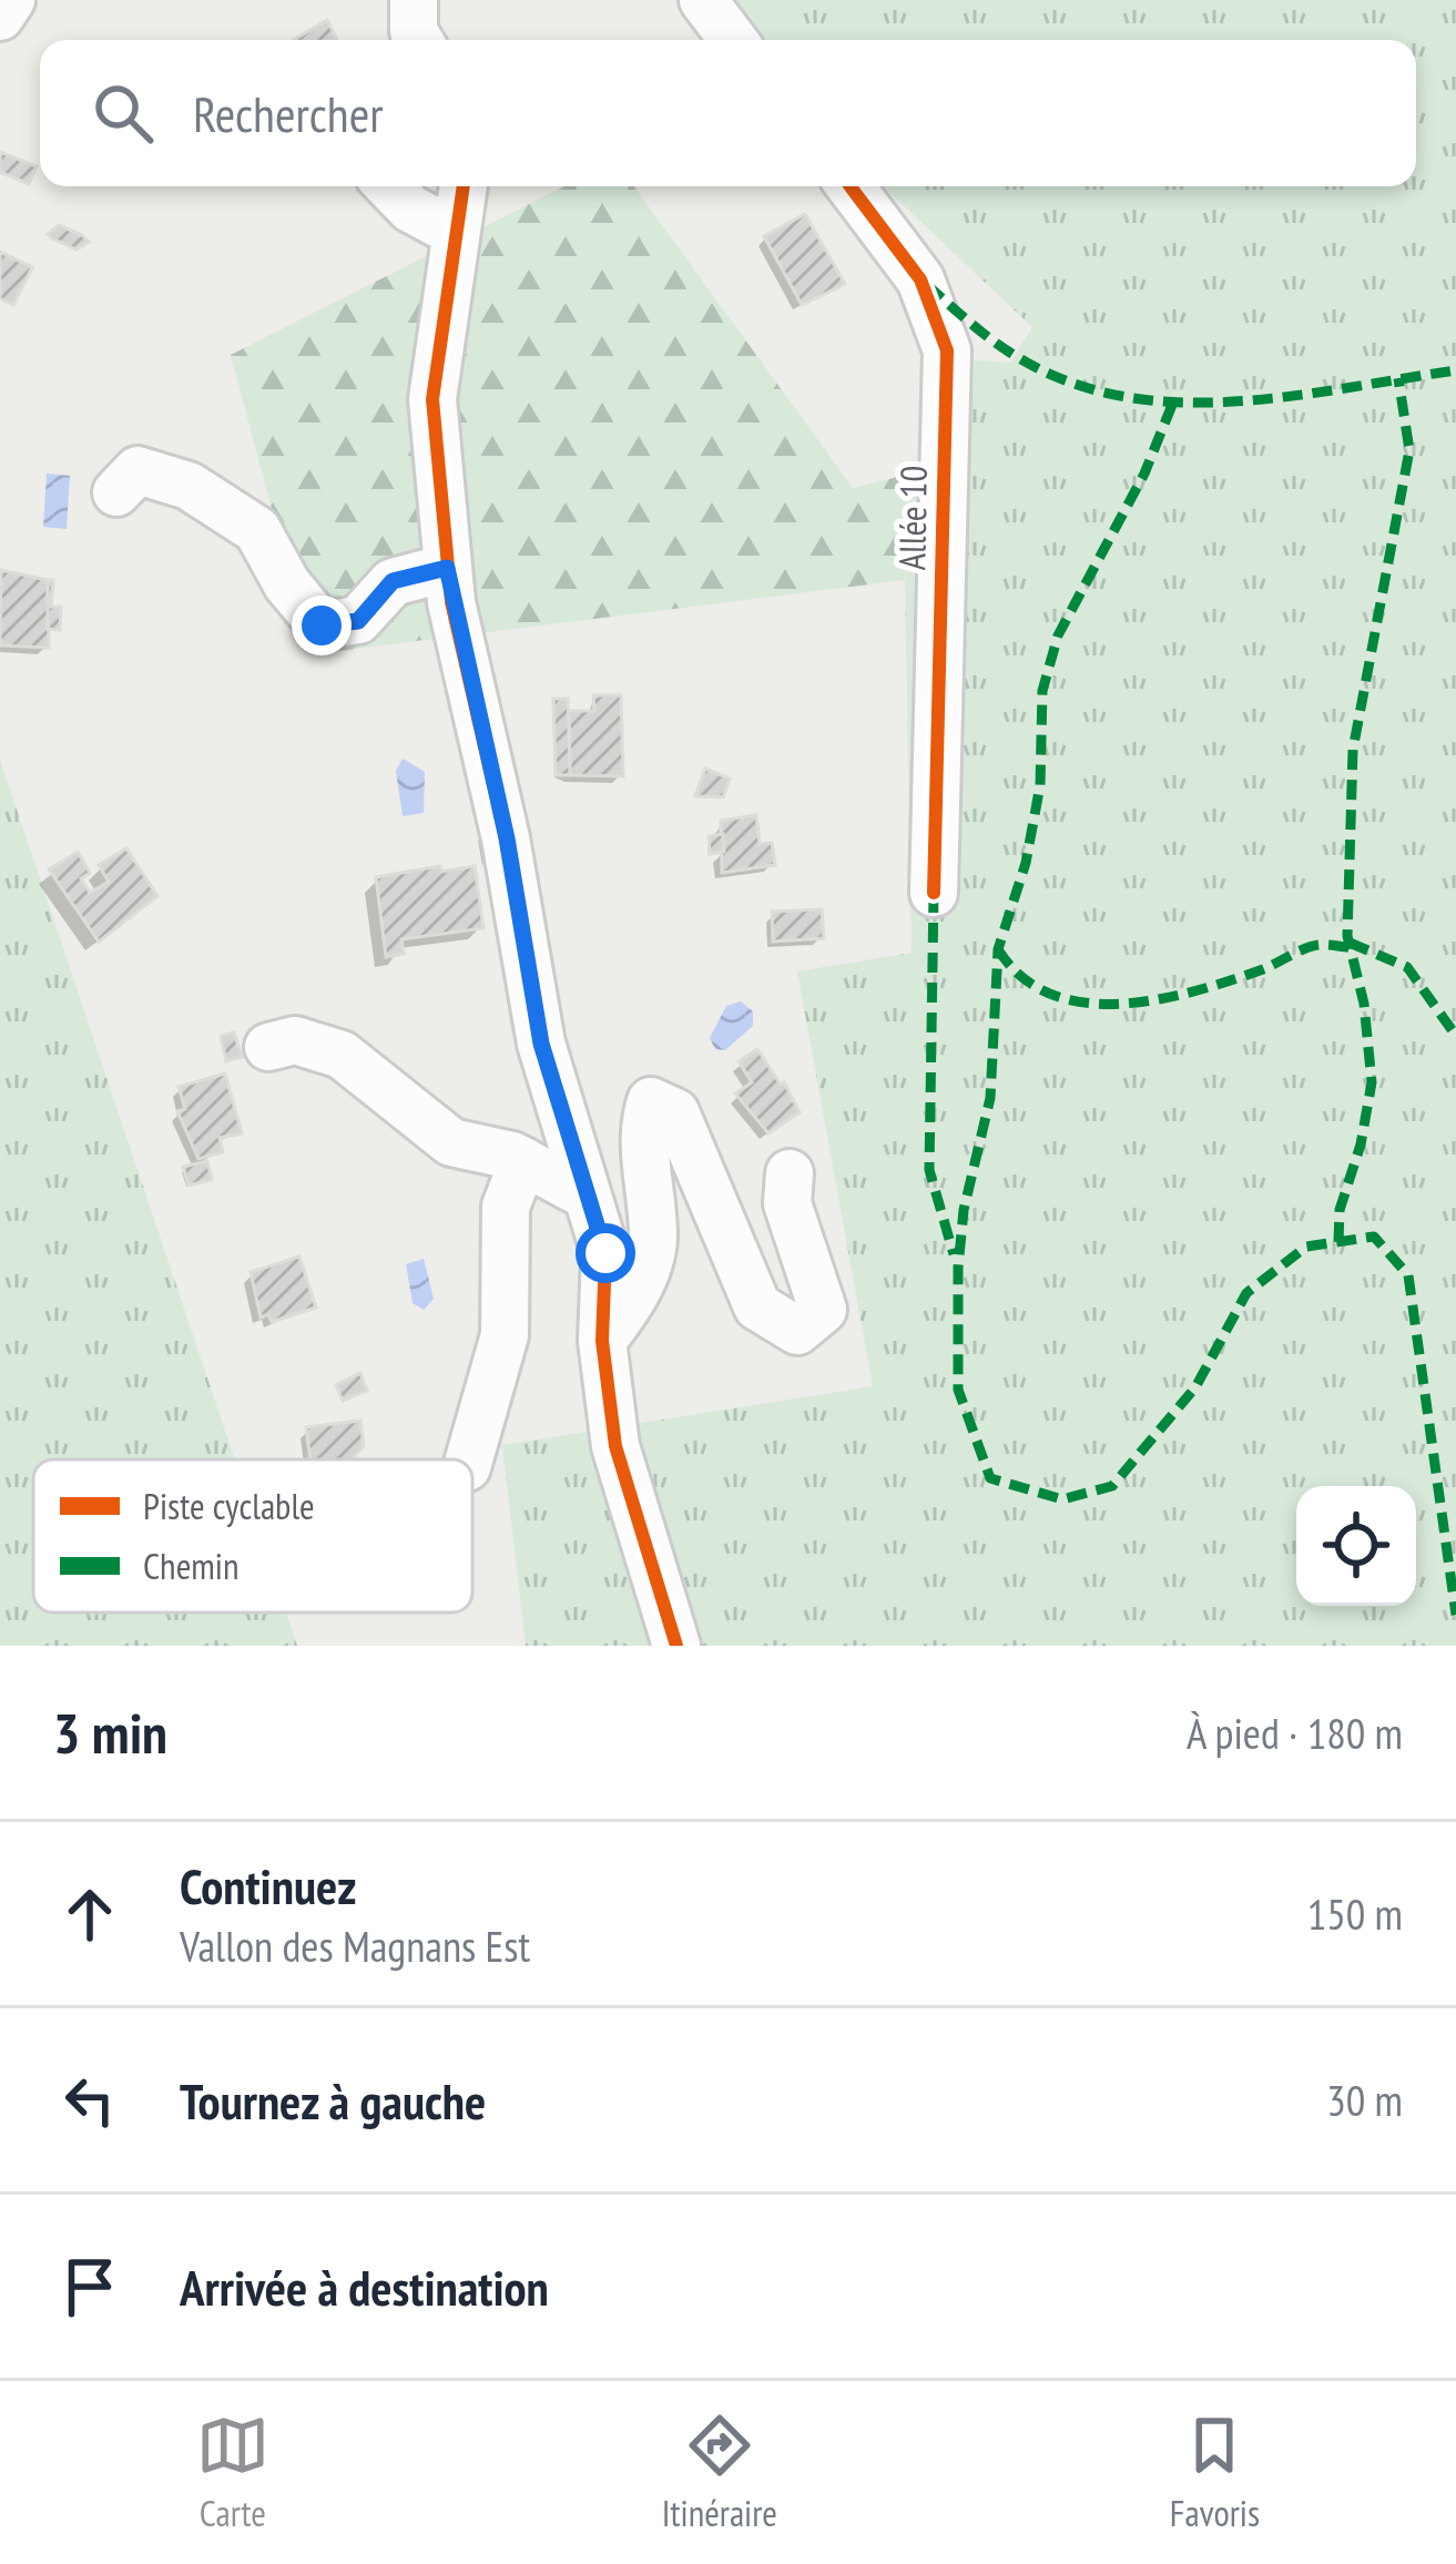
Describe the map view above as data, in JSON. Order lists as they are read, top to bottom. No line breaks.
{"streets":{"street":["Allée 10"]},"legend":["Piste cyclable","Chemin"],"page":{"search":"Rechercher","heading":["3 min","À pied · 180 m"],"list":[["Continuez","Vallon des Magnans Est","150 m"],["Tournez à gauche","30 m"],"Arrivée à destination"],"nav":["Carte","Itinéraire","Favoris"]}}
